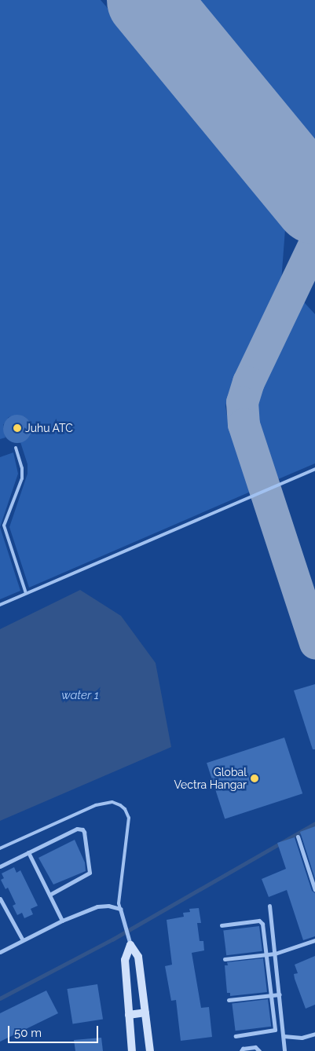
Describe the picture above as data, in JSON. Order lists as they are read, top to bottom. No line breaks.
{"water":["water 1"],"places":["Juhu ATC","Global Vectra Hangar"],"scale_bar":"50 m"}
